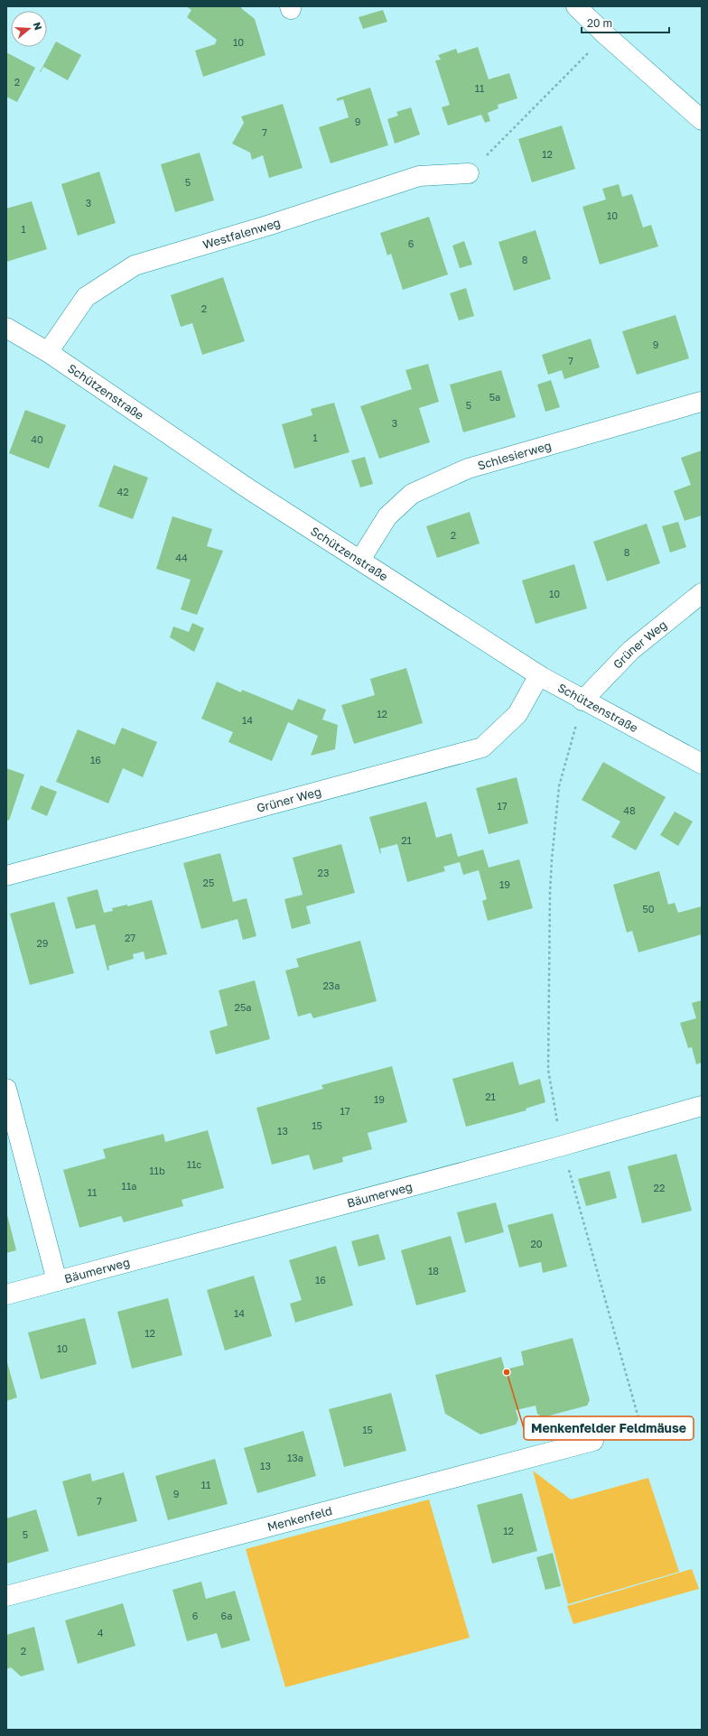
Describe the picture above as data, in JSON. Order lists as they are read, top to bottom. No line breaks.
{"streets":{"street":["Westfalenweg","Schützenstraße","Schlesierweg","Grüner Weg","Bäumerweg","Menkenfeld"]},"crossings":[["Westfalenweg","Schützenstraße"],["Schützenstraße","Schlesierweg"],["Schützenstraße","Grüner Weg"]],"places":["Menkenfelder Feldmäuse"],"house_numbers":["10","2","11","9","7","12","5","3","10","1","6","8","2","9","7","5a","5","3","1","40","42","2","8","44","10","12","14","16","17","48","21","23","25","19","50","27","29","23a","25a","21","19","17","15","13","11c","11b","11a","22","11","20","18","16","14","12","10","15","13a","13","11","9","7","12","5","6","6a","4","2"],"scale_bar":"20 m","north":"right"}
